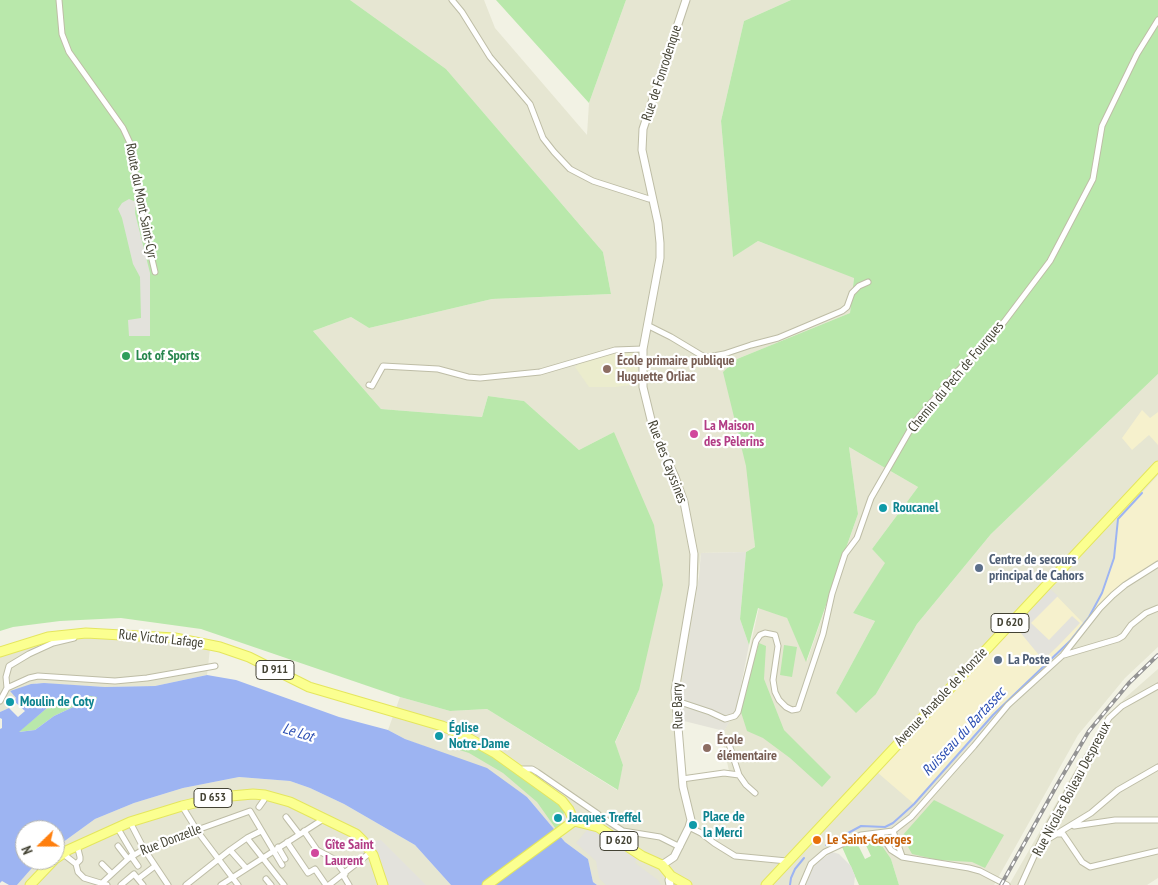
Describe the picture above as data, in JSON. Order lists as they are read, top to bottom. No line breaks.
{"streets":{"main road":["D 620","Rue Victor Lafage","D 911","Avenue Anatole de Monzie","D 653"],"street":["Rue de Fonrodenque","Route du Mont Saint-Cyr","Chemin du Pech de Fourques","Rue des Cayssines","Rue Barry","Rue Nicolas Boileau Despreaux","Rue Donzelle"]},"crossings":[["Rue de Fonrodenque","Rue des Cayssines"],["Chemin du Pech de Fourques","Rue Barry"],["Rue des Cayssines","Rue Barry"],["D 620","D 911"],["Rue Victor Lafage","D 911"]],"water":["Ruisseau du Bartassec","Le Lot"],"places":["Lot of Sports","École primaire publique Huguette Orliac","La Maison des Pèlerins","Roucanel","Centre de secours principal de Cahors","La Poste","Moulin de Coty","Église Notre-Dame","École élémentaire","Jacques Treffel","Place de la Merci","Le Saint-Georges","Gîte Saint Laurent"],"north":"left"}
